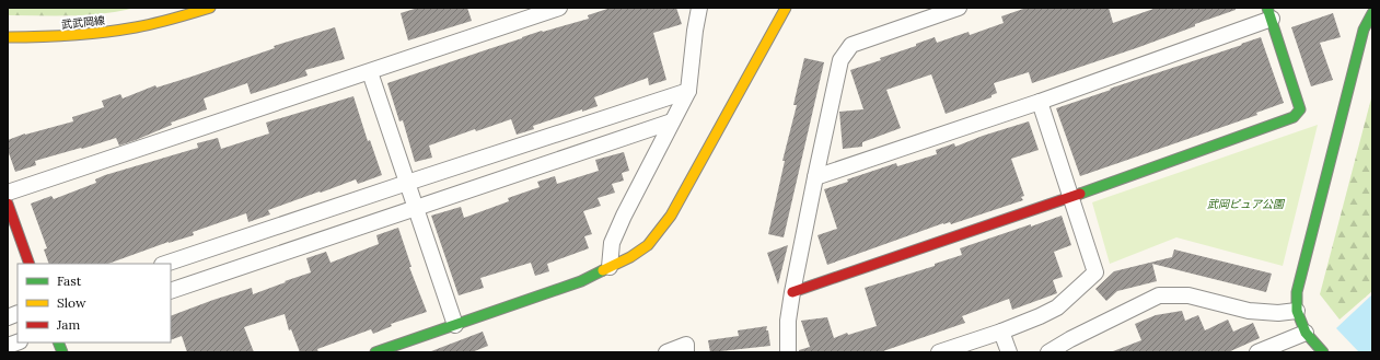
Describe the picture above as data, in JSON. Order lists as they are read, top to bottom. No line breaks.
{"streets":{"street":["武武岡線"]},"parks":["武岡ピュア公園"],"legend":["Fast","Slow","Jam"]}
